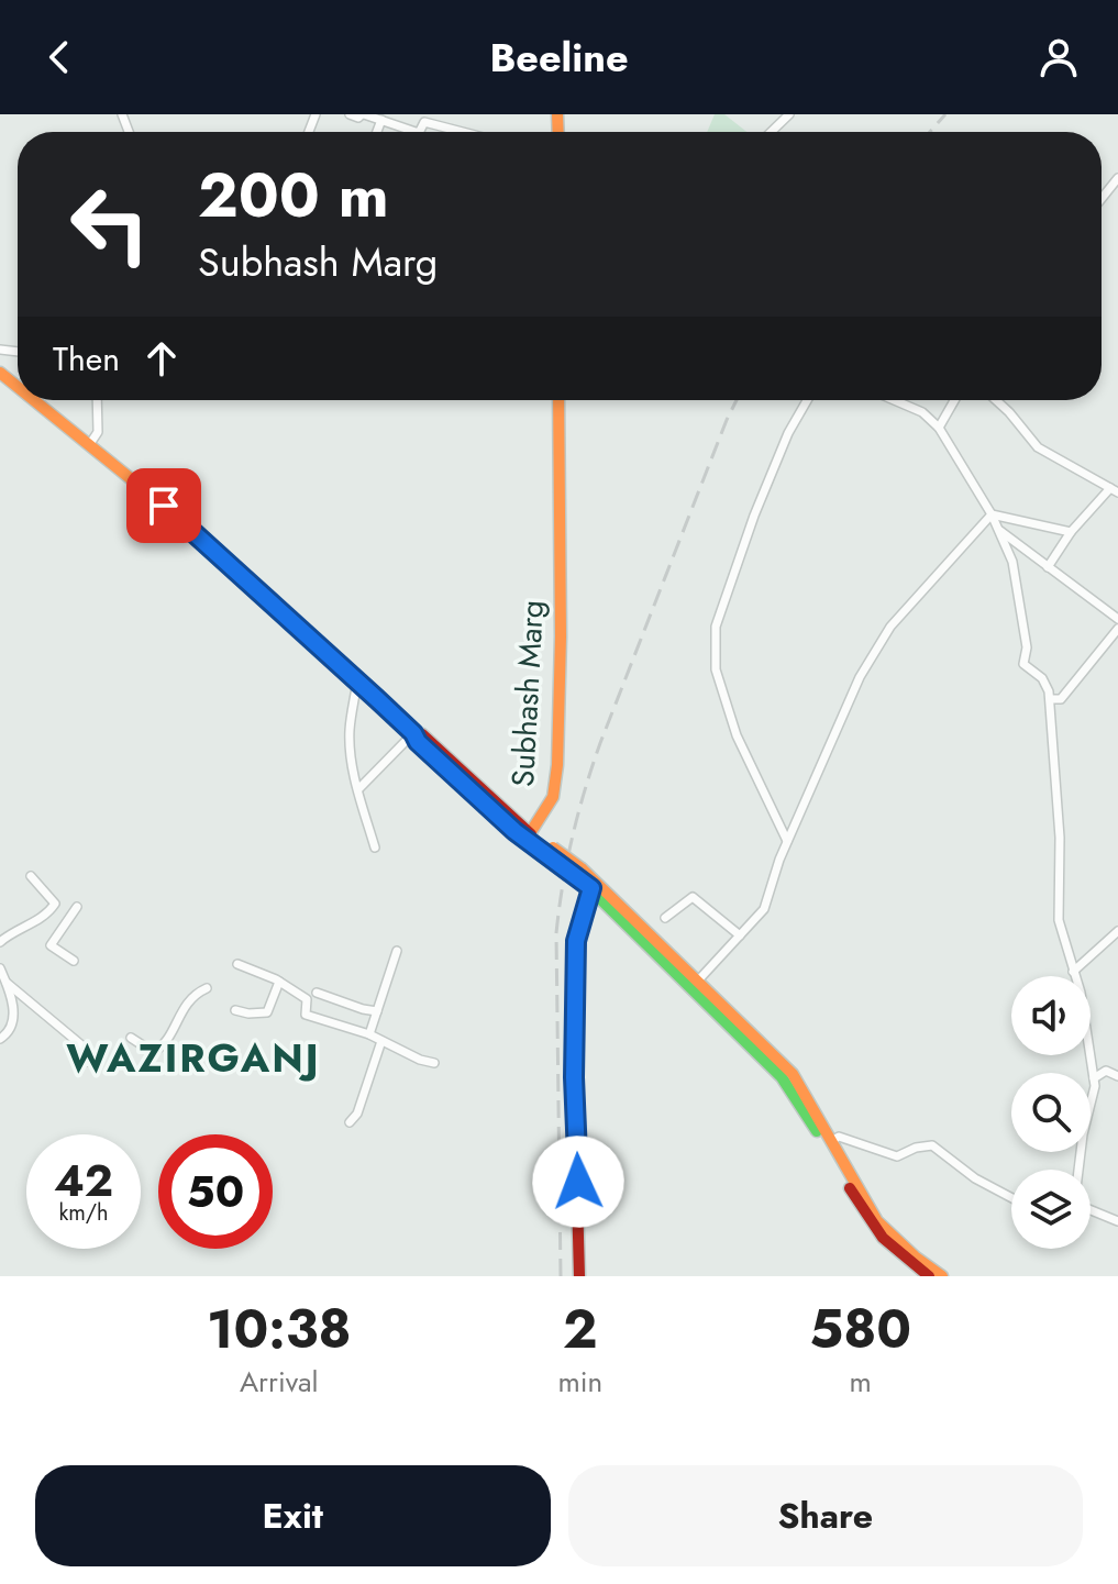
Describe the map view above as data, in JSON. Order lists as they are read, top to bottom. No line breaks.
{"streets":{"street":["Subhash Marg"]},"districts":["WAZIRGANJ"],"page":{"header":"Beeline","turn":["200 m","Subhash Marg"],"then":"Then","speed":"42 km/h","limit":"50","eta":["10:38","Arrival","2","min","580","m"],"buttons":["Exit","Share"]}}
